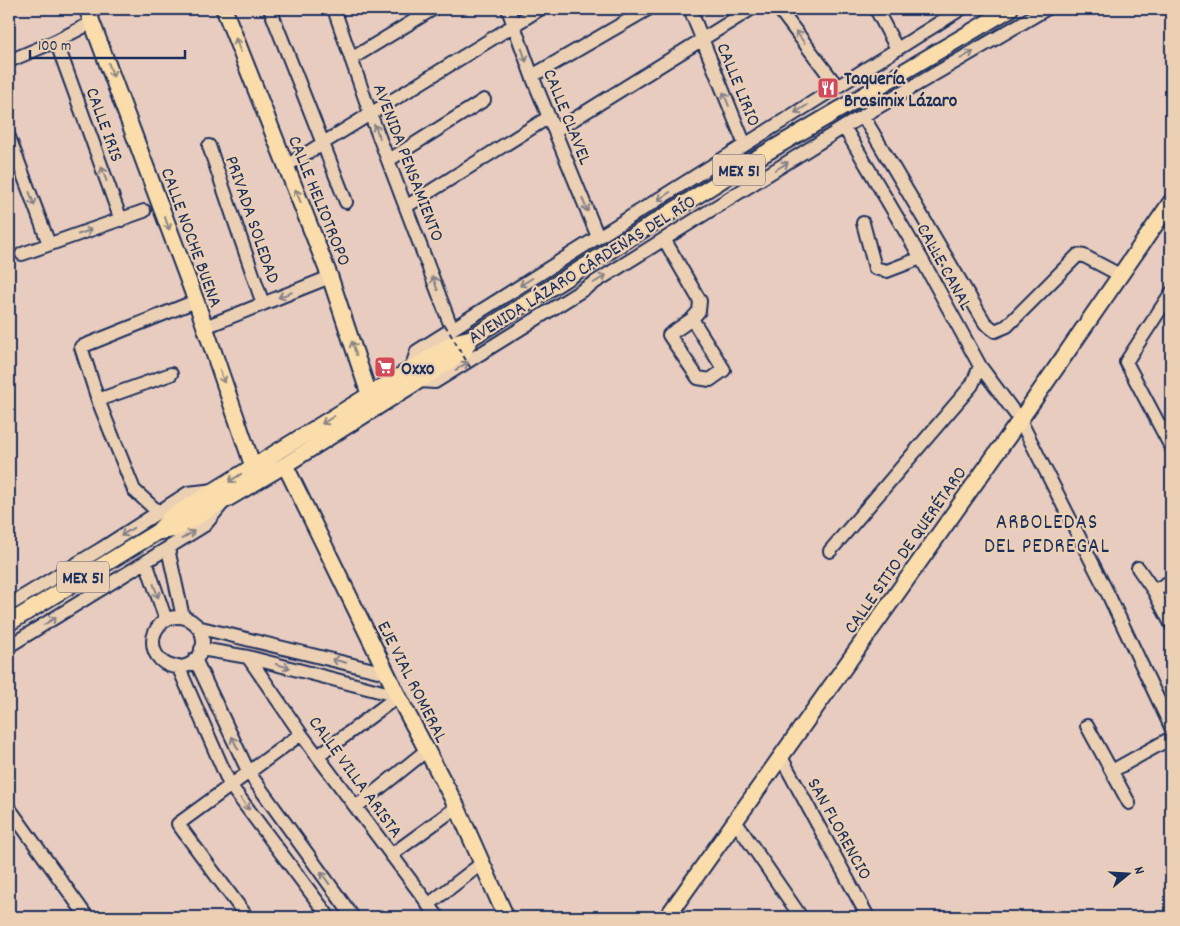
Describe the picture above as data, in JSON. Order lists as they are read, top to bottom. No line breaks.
{"streets":{"main road":["MEX 51","CALLE HELIOTROPO","CALLE NOCHE BUENA","AVENIDA LÁZARO CÁRDENAS DEL RÍO","CALLE SITIO DE QUERÉTARO","EJE VIAL ROMERAL"],"street":["CALLE LIRIO","CALLE CLAVEL","CALLE IRIS","AVENIDA PENSAMIENTO","PRIVADA SOLEDAD","CALLE CANAL","CALLE VILLA ARISTA","SAN FLORENCIO"]},"crossings":[["CALLE LIRIO","AVENIDA LÁZARO CÁRDENAS DEL RÍO"],["CALLE CLAVEL","AVENIDA LÁZARO CÁRDENAS DEL RÍO"],["AVENIDA PENSAMIENTO","AVENIDA LÁZARO CÁRDENAS DEL RÍO"],["CALLE HELIOTROPO","AVENIDA LÁZARO CÁRDENAS DEL RÍO"],["CALLE NOCHE BUENA","AVENIDA LÁZARO CÁRDENAS DEL RÍO"],["CALLE CANAL","AVENIDA LÁZARO CÁRDENAS DEL RÍO"],["CALLE CANAL","CALLE SITIO DE QUERÉTARO"],["AVENIDA LÁZARO CÁRDENAS DEL RÍO","EJE VIAL ROMERAL"],["CALLE SITIO DE QUERÉTARO","SAN FLORENCIO"]],"one_way":["CALLE CLAVEL","AVENIDA PENSAMIENTO","CALLE HELIOTROPO","CALLE NOCHE BUENA"],"districts":["ARBOLEDAS DEL PEDREGAL"],"places":{"restaurant":["Taquería Brasimix Lázaro"],"supermarket":["Oxxo"]},"scale_bar":"100 m","north":"right"}
